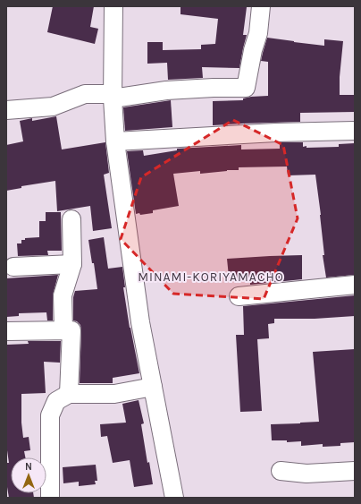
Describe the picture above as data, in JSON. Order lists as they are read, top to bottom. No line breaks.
{"districts":["MINAMI-KORIYAMACHO"],"north":"top"}
